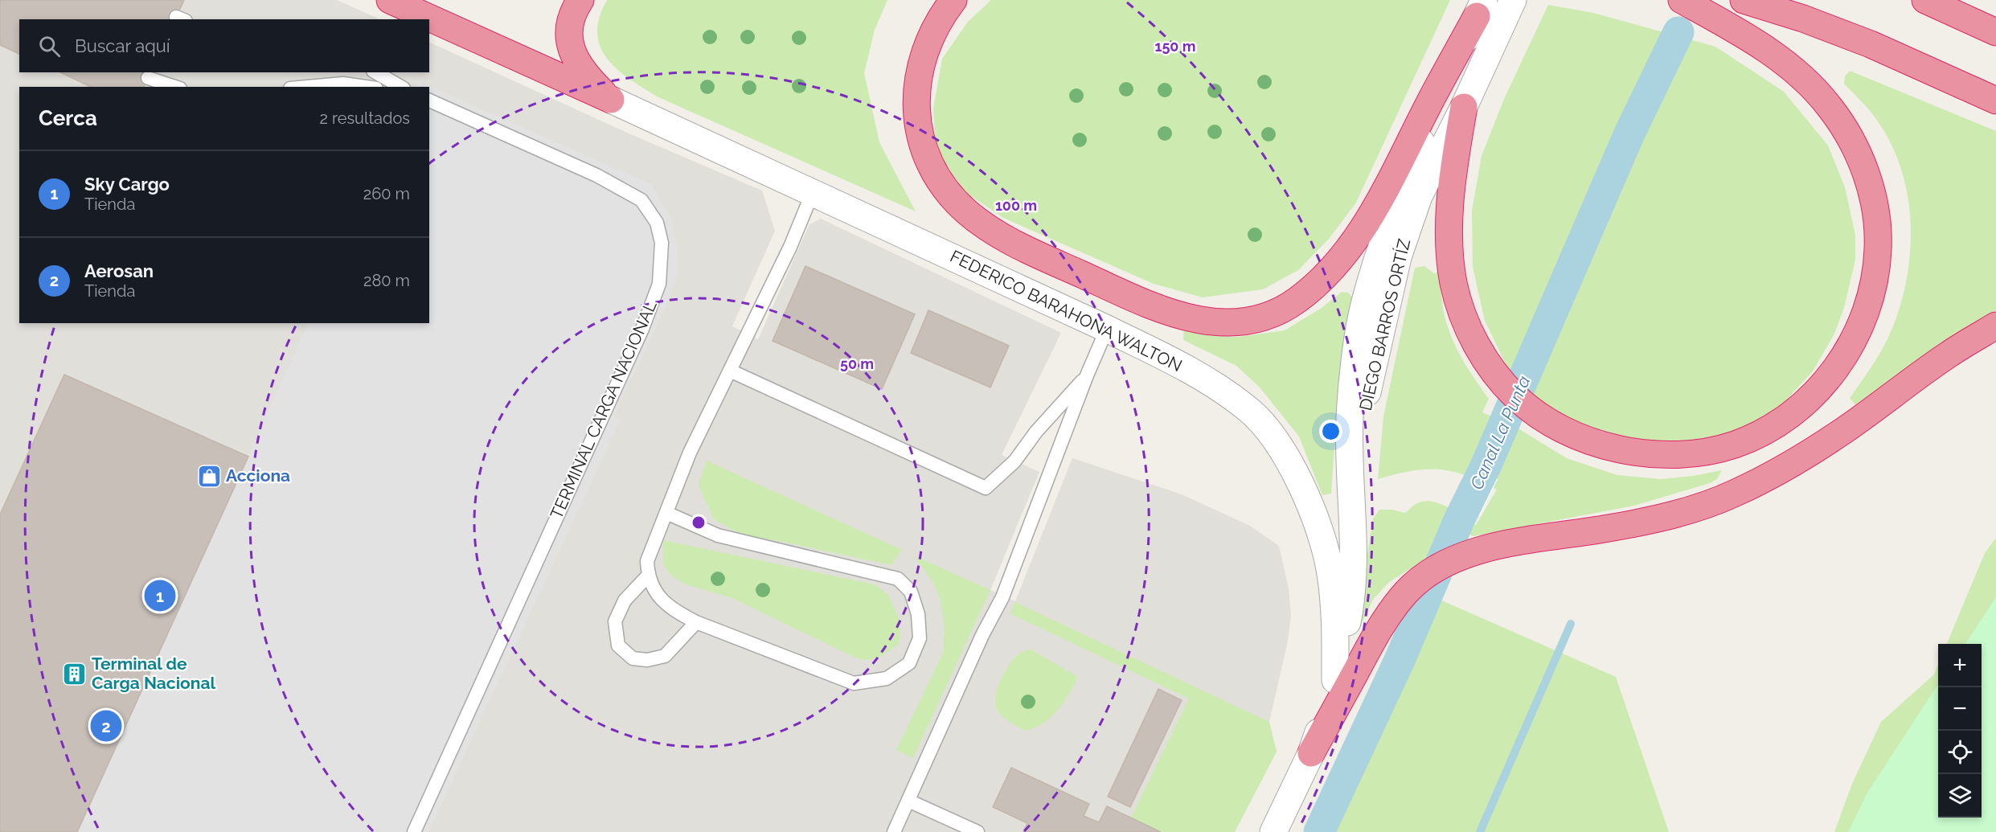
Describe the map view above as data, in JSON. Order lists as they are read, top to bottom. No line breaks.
{"streets":{"street":["FEDERICO BARAHONA WALTON","DIEGO BARROS ORTÍZ"],"lane":["TERMINAL CARGA NACIONAL"]},"crossings":[["FEDERICO BARAHONA WALTON","DIEGO BARROS ORTÍZ"]],"water":["Canal La Punta"],"places":{"shop":["Acciona"],"building":["Terminal de Carga Nacional"]},"page":{"search":"Buscar aquí","heading":["Cerca","2 resultados"],"list":[{"mark":"1","name":"Sky Cargo","note":"Tienda","value":"260 m"},{"mark":"2","name":"Aerosan","note":"Tienda","value":"280 m"}],"pins":["1","2"],"map_buttons":["+","−"]},"rings":["150 m","100 m","50 m"]}
